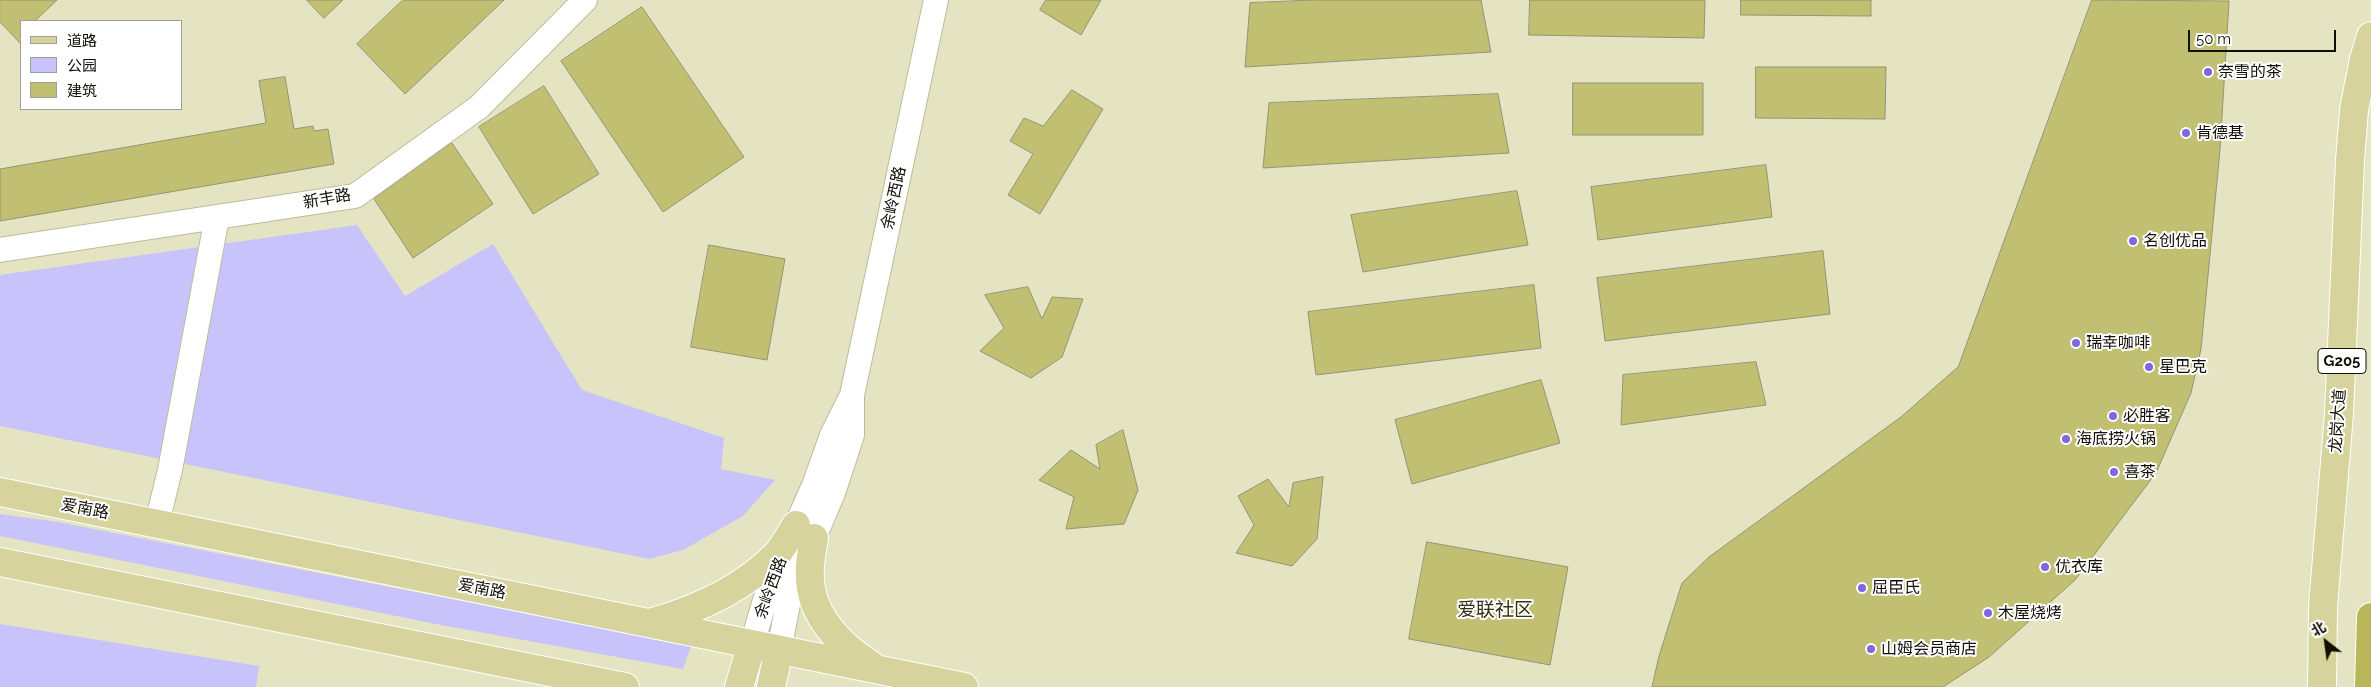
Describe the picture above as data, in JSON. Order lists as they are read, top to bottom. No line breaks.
{"streets":{"main road":["G205","龙岗大道","爱南路"],"street":["余岭西路","新丰路"]},"crossings":[["余岭西路","爱南路"]],"districts":["爱联社区"],"places":["奈雪的茶","肯德基","名创优品","瑞幸咖啡","星巴克","必胜客","海底捞火锅","喜茶","优衣库","屈臣氏","木屋烧烤","山姆会员商店"],"legend":["道路","公园","建筑"],"scale_bar":"50 m","north":"top left"}
